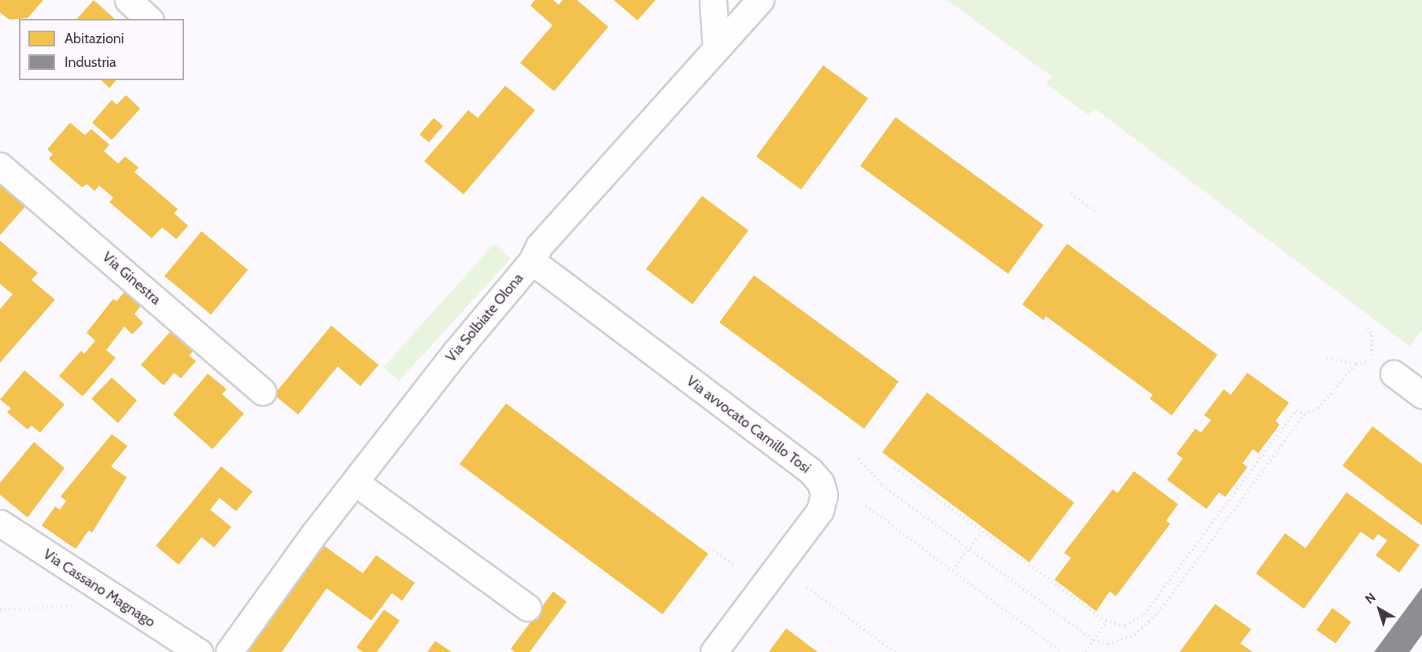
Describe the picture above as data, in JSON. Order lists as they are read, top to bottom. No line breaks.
{"streets":{"street":["Via Ginestra","Via Solbiate Olona","Via avvocato Camillo Tosi","Via Cassano Magnago"]},"crossings":[["Via Solbiate Olona","Via avvocato Camillo Tosi"]],"legend":["Abitazioni","Industria"],"north":"top left"}
